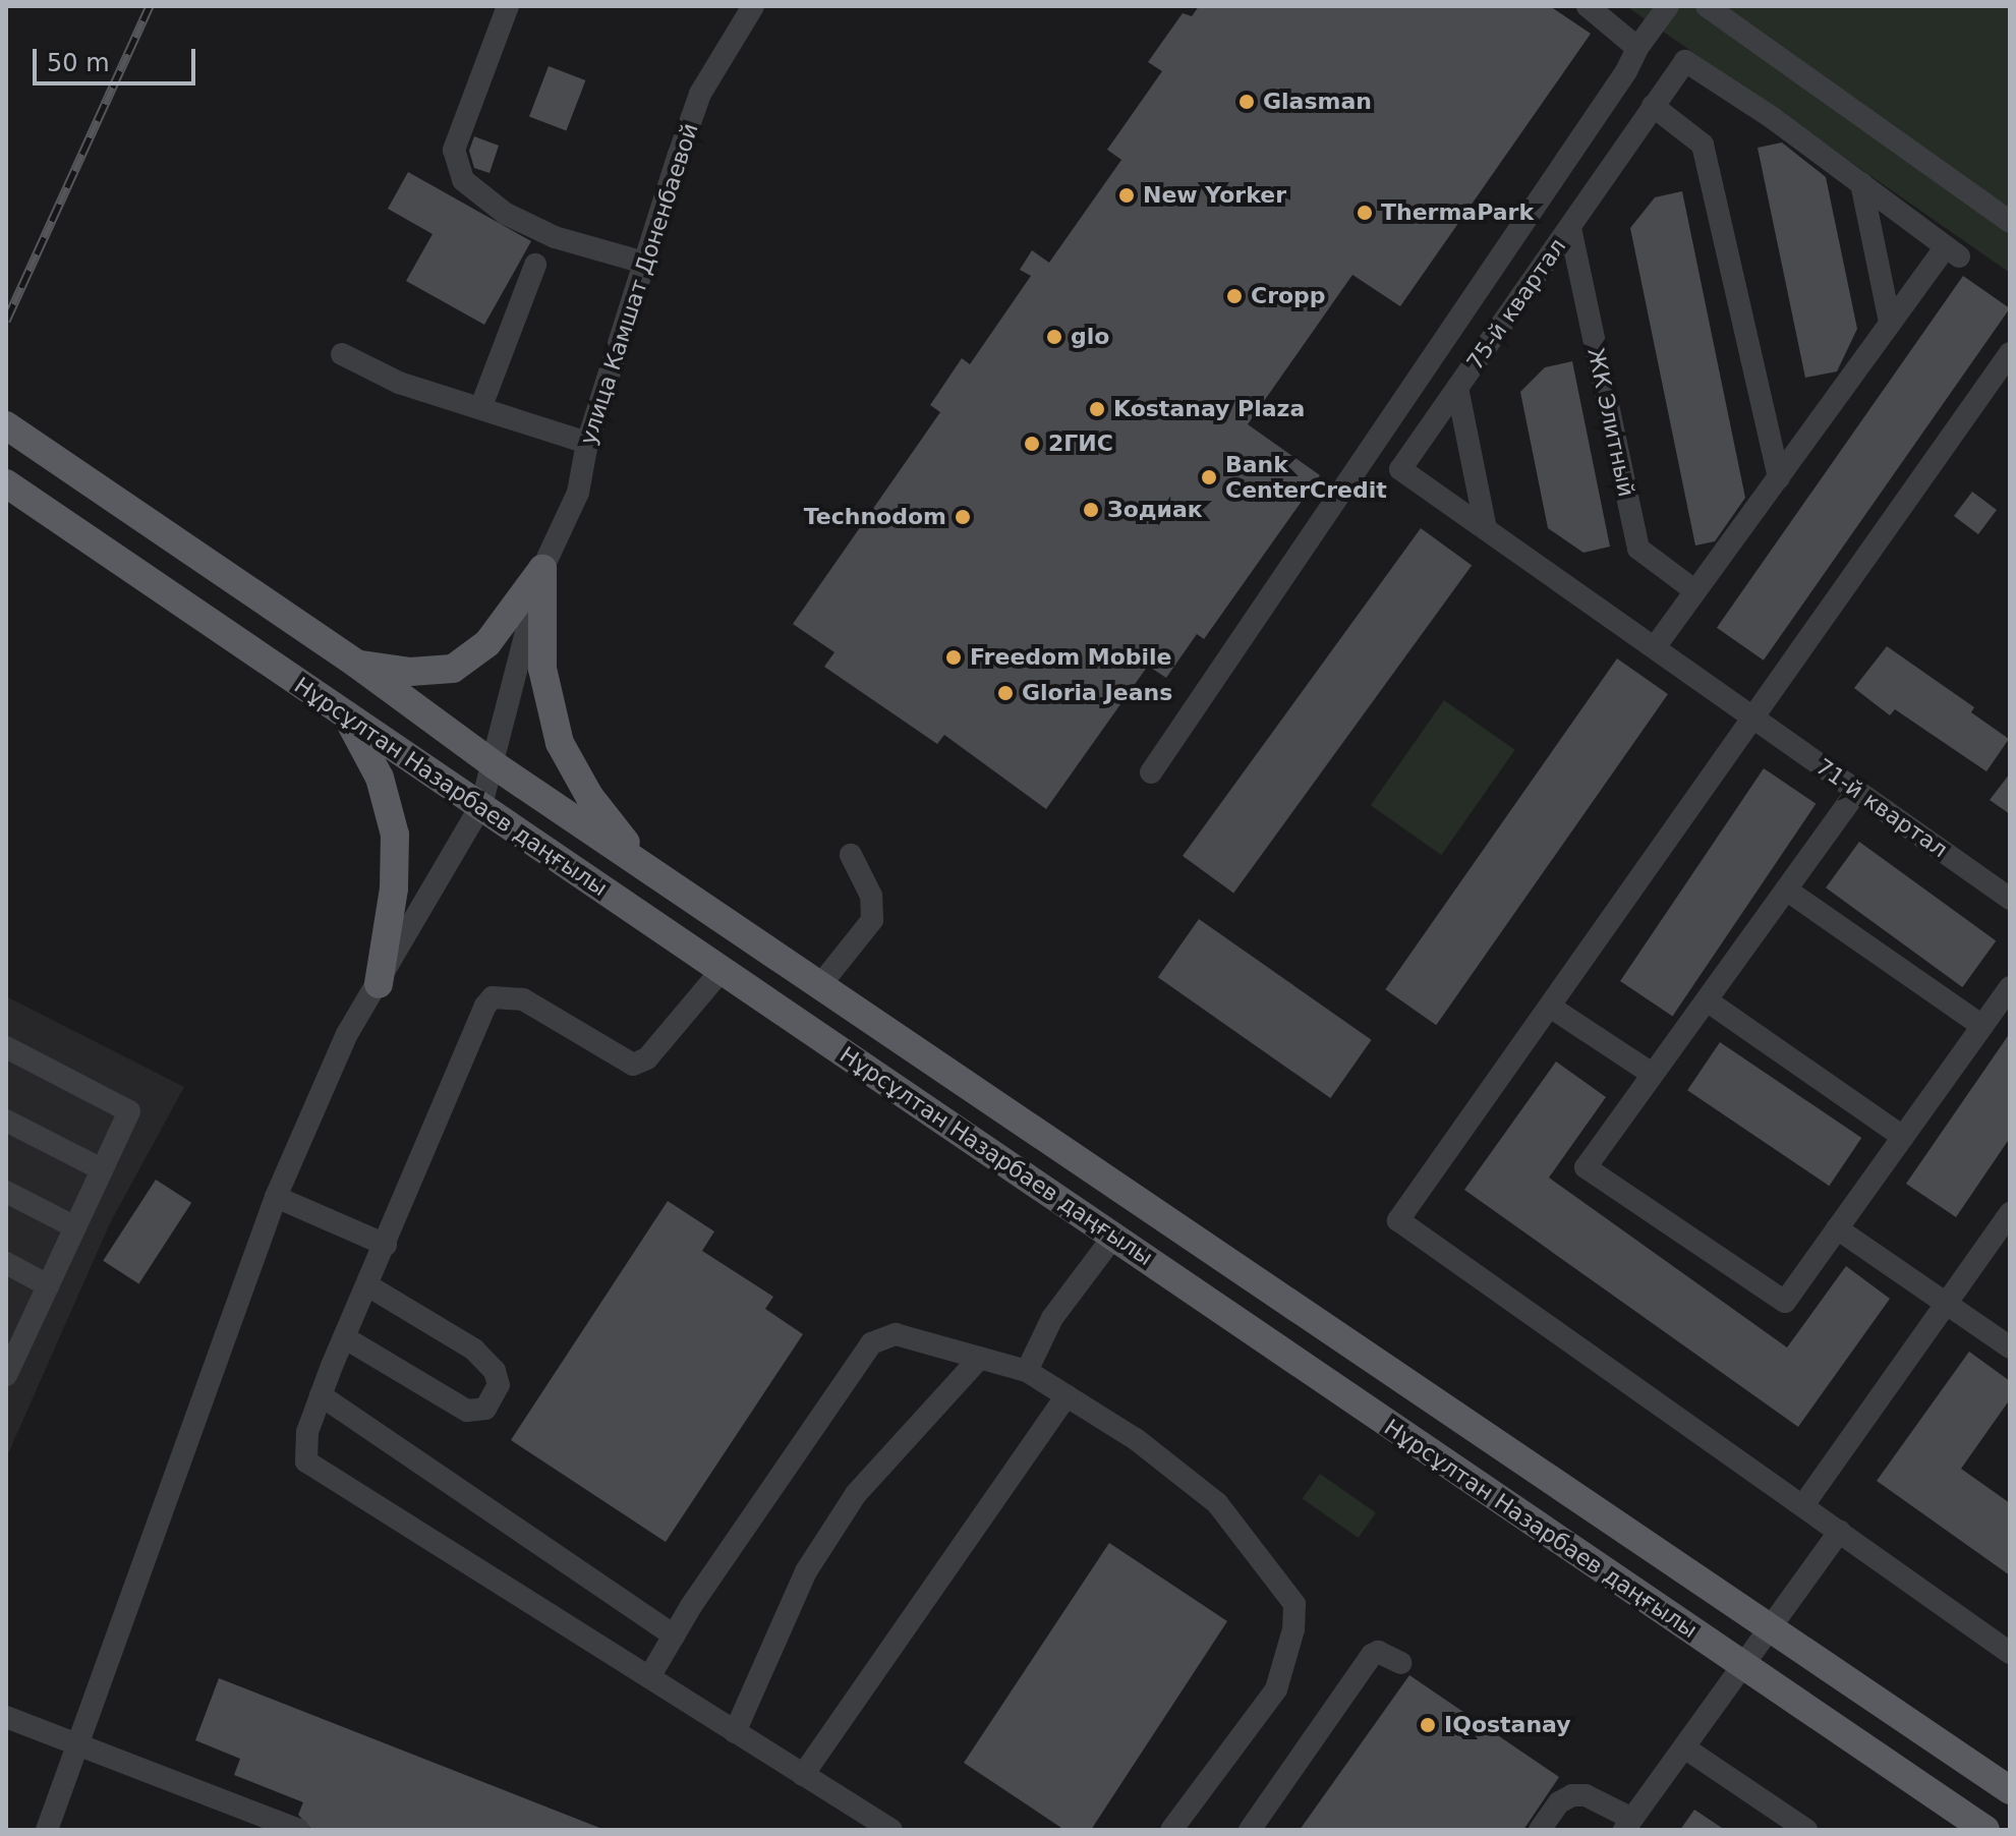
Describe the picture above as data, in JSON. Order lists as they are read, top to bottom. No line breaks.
{"streets":{"main road":["Нұрсұлтан Назарбаев даңғылы"],"street":["улица Камшат Доненбаевой","75-й квартал","ЖК Элитный","71-й квартал"]},"crossings":[["улица Камшат Доненбаевой","Нұрсұлтан Назарбаев даңғылы"],["75-й квартал","ЖК Элитный"],["75-й квартал","71-й квартал"]],"places":["Glasman","New Yorker","ThermaPark","Cropp","glo","Kostanay Plaza","2ГИС","Bank CenterCredit","Зодиак","Technodom","Freedom Mobile","Gloria Jeans","IQostanay"],"scale_bar":"50 m"}
